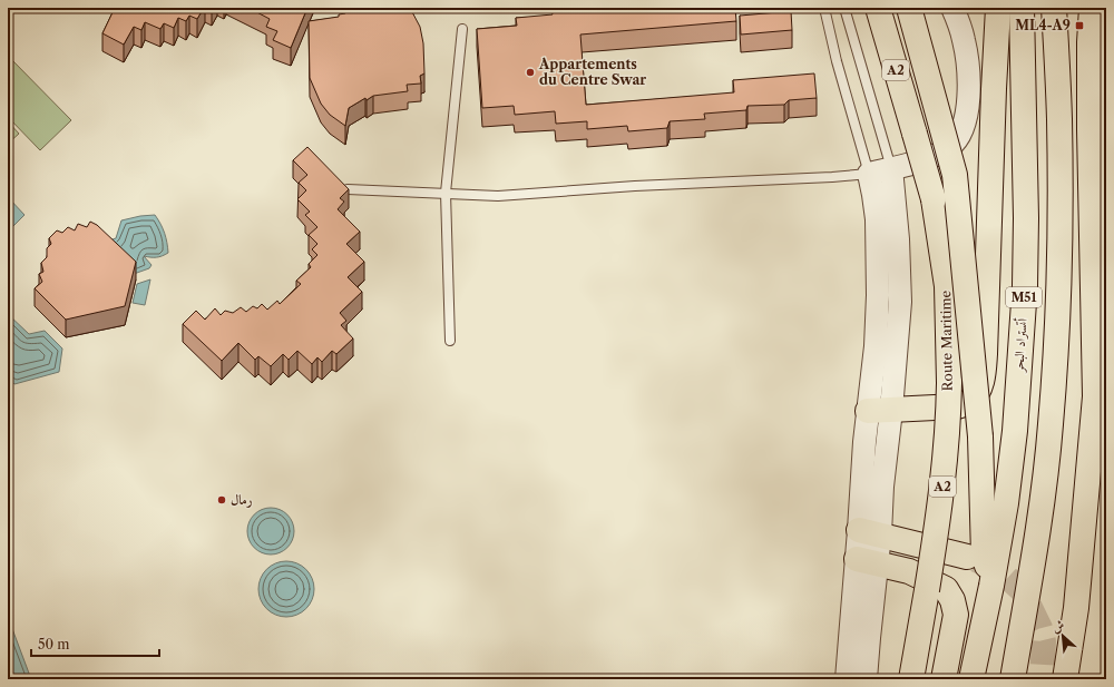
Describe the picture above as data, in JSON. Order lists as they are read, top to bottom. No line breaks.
{"streets":{"highway":["A2","M51","Route Maritime","أتستراد البحر"]},"places":{"transit":["ML4-A9"],"other":["Appartements du Centre Swar","رمال"]},"scale_bar":"50 m","north":"top left"}
